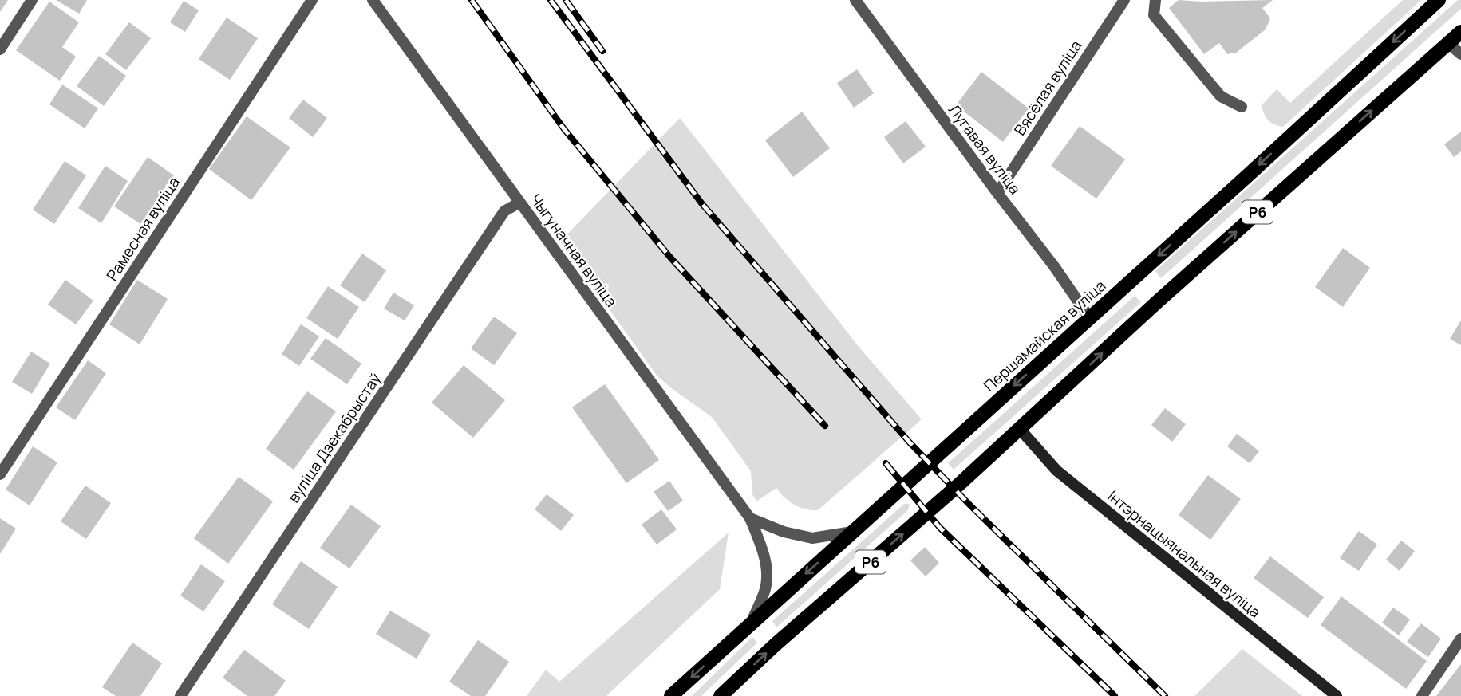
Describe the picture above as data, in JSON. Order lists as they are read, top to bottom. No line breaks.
{"streets":{"main road":["Р6","Першамайская вуліца","Інтэрнацыянальная вуліца"],"street":["Вясёлая вуліца","Лугавая вуліца","Рамесная вуліца","Чыгуначная вуліца","вуліца Дзекабрыстаў"]},"crossings":[["Вясёлая вуліца","Лугавая вуліца"],["Лугавая вуліца","Першамайская вуліца"],["Р6","Інтэрнацыянальная вуліца"],["Чыгуначная вуліца","Першамайская вуліца"],["Чыгуначная вуліца","вуліца Дзекабрыстаў"]]}
